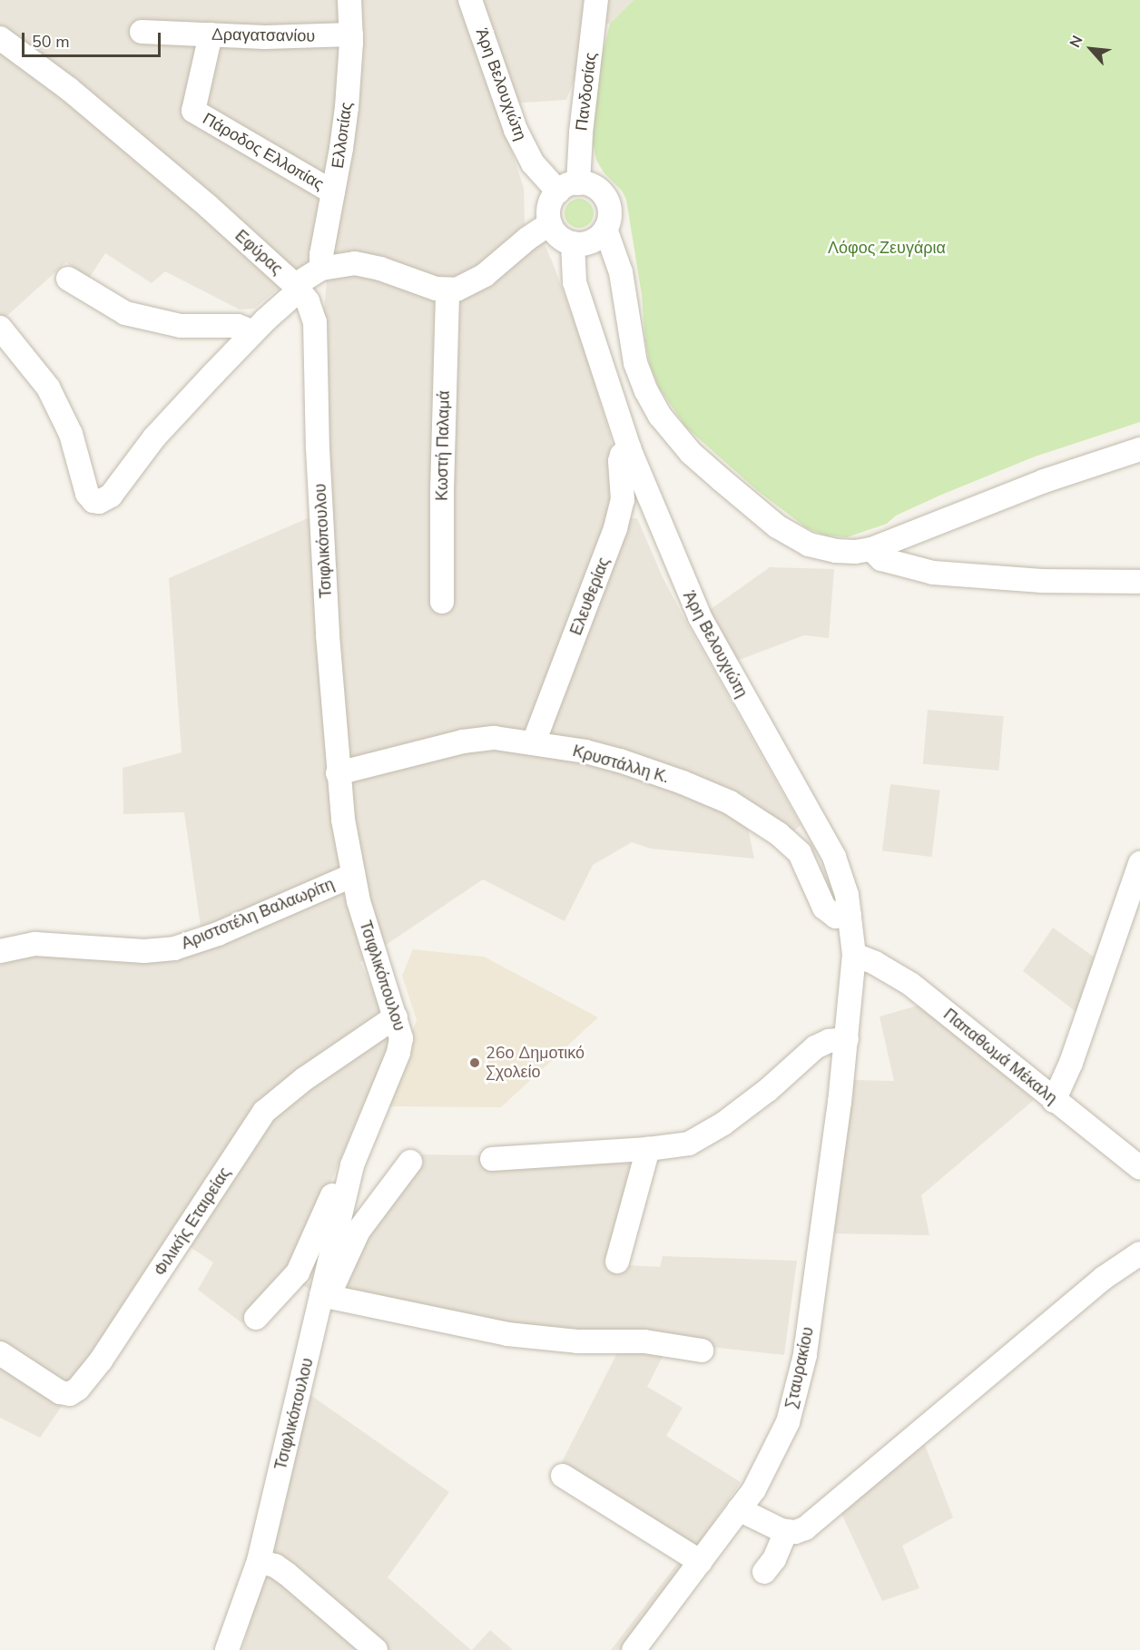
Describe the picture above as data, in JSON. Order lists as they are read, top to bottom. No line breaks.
{"streets":{"street":["Δραγατσανίου","Άρη Βελουχιώτη","Πανδοσίας","Ελλοπίας","Πάροδος Ελλοπίας","Εφύρας","Κωστή Παλαμά","Τσιφλικόπουλου","Ελευθερίας","Κρυστάλλη Κ.","Αριστοτέλη Βαλαωρίτη","Παπαθωμά Μέκαλη","Φιλικής Εταιρείας","Σταυρακίου"]},"crossings":[["Δραγατσανίου","Ελλοπίας"],["Δραγατσανίου","Πάροδος Ελλοπίας"],["Άρη Βελουχιώτη","Πανδοσίας"],["Άρη Βελουχιώτη","Ελευθερίας"],["Άρη Βελουχιώτη","Κρυστάλλη Κ."],["Άρη Βελουχιώτη","Παπαθωμά Μέκαλη"],["Άρη Βελουχιώτη","Σταυρακίου"],["Ελλοπίας","Πάροδος Ελλοπίας"],["Ελλοπίας","Εφύρας"],["Εφύρας","Κωστή Παλαμά"],["Εφύρας","Τσιφλικόπουλου"],["Τσιφλικόπουλου","Κρυστάλλη Κ."],["Τσιφλικόπουλου","Αριστοτέλη Βαλαωρίτη"],["Τσιφλικόπουλου","Φιλικής Εταιρείας"],["Ελευθερίας","Κρυστάλλη Κ."]],"parks":["Λόφος Ζευγάρια"],"places":["26ο Δημοτικό Σχολείο"],"scale_bar":"50 m","north":"top left"}
